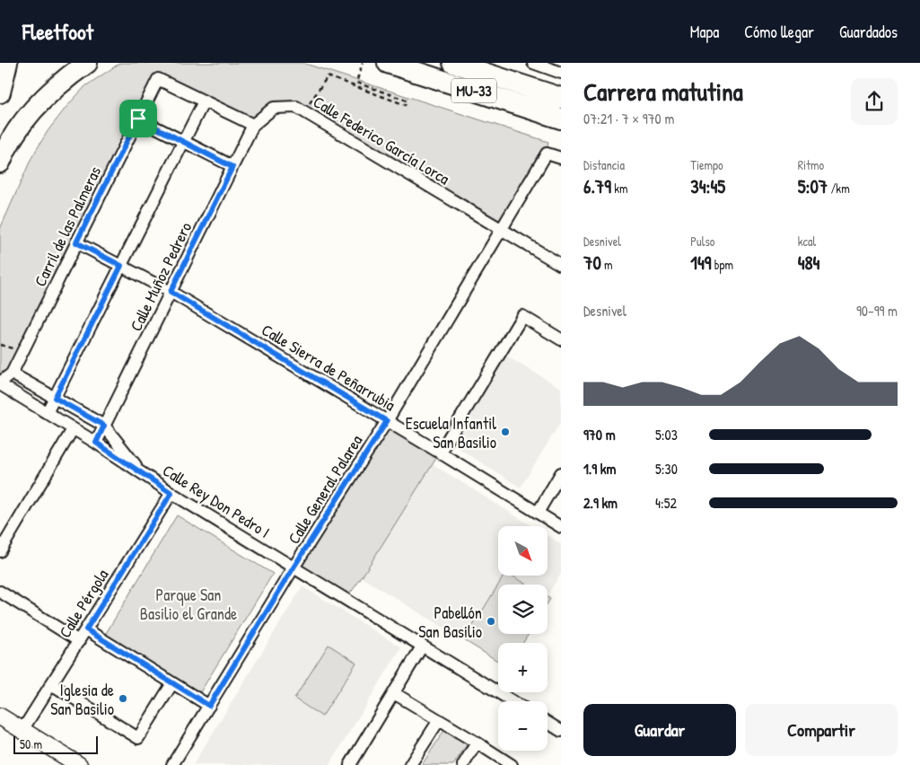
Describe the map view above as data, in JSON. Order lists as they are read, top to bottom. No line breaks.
{"streets":{"highway":["MU-33"],"street":["Calle Federico García Lorca","Carril de las Palmeras","Calle Muñoz Pedrero","Calle Sierra de Peñarrubia","Calle General Palarea","Calle Rey Don Pedro I","Calle Pérgola"]},"crossings":[["Calle Federico García Lorca","Calle Muñoz Pedrero"],["Calle Federico García Lorca","Calle General Palarea"],["Carril de las Palmeras","Calle Sierra de Peñarrubia"],["Carril de las Palmeras","Calle Rey Don Pedro I"],["Calle Muñoz Pedrero","Calle Sierra de Peñarrubia"],["Calle Muñoz Pedrero","Calle Rey Don Pedro I"],["Calle Sierra de Peñarrubia","Calle General Palarea"],["Calle General Palarea","Calle Rey Don Pedro I"],["Calle Rey Don Pedro I","Calle Pérgola"]],"parks":["Parque San Basilio el Grande"],"places":["Escuela Infantil San Basilio","Pabellón San Basilio","Iglesia de San Basilio"],"scale_bar":"50 m","north":"bottom right","page":{"header":"Fleetfoot","nav":["Mapa","Cómo llegar","Guardados"],"heading":["Carrera matutina","07:21 · 7 × 970 m"],"stats":[["Distancia","6.79 km"],["Tiempo","34:45"],["Ritmo","5:07 /km"],["Desnivel","70 m"],["Pulso","149 bpm"],["kcal","484"]],"chart":["Desnivel","90–99 m"],"list":[{"name":"970 m","note":"5:03"},{"name":"1.9 km","note":"5:30"},{"name":"2.9 km","note":"4:52"}],"map_buttons":["+","−"],"buttons":["Guardar","Compartir"],"scale":"50 m"}}
